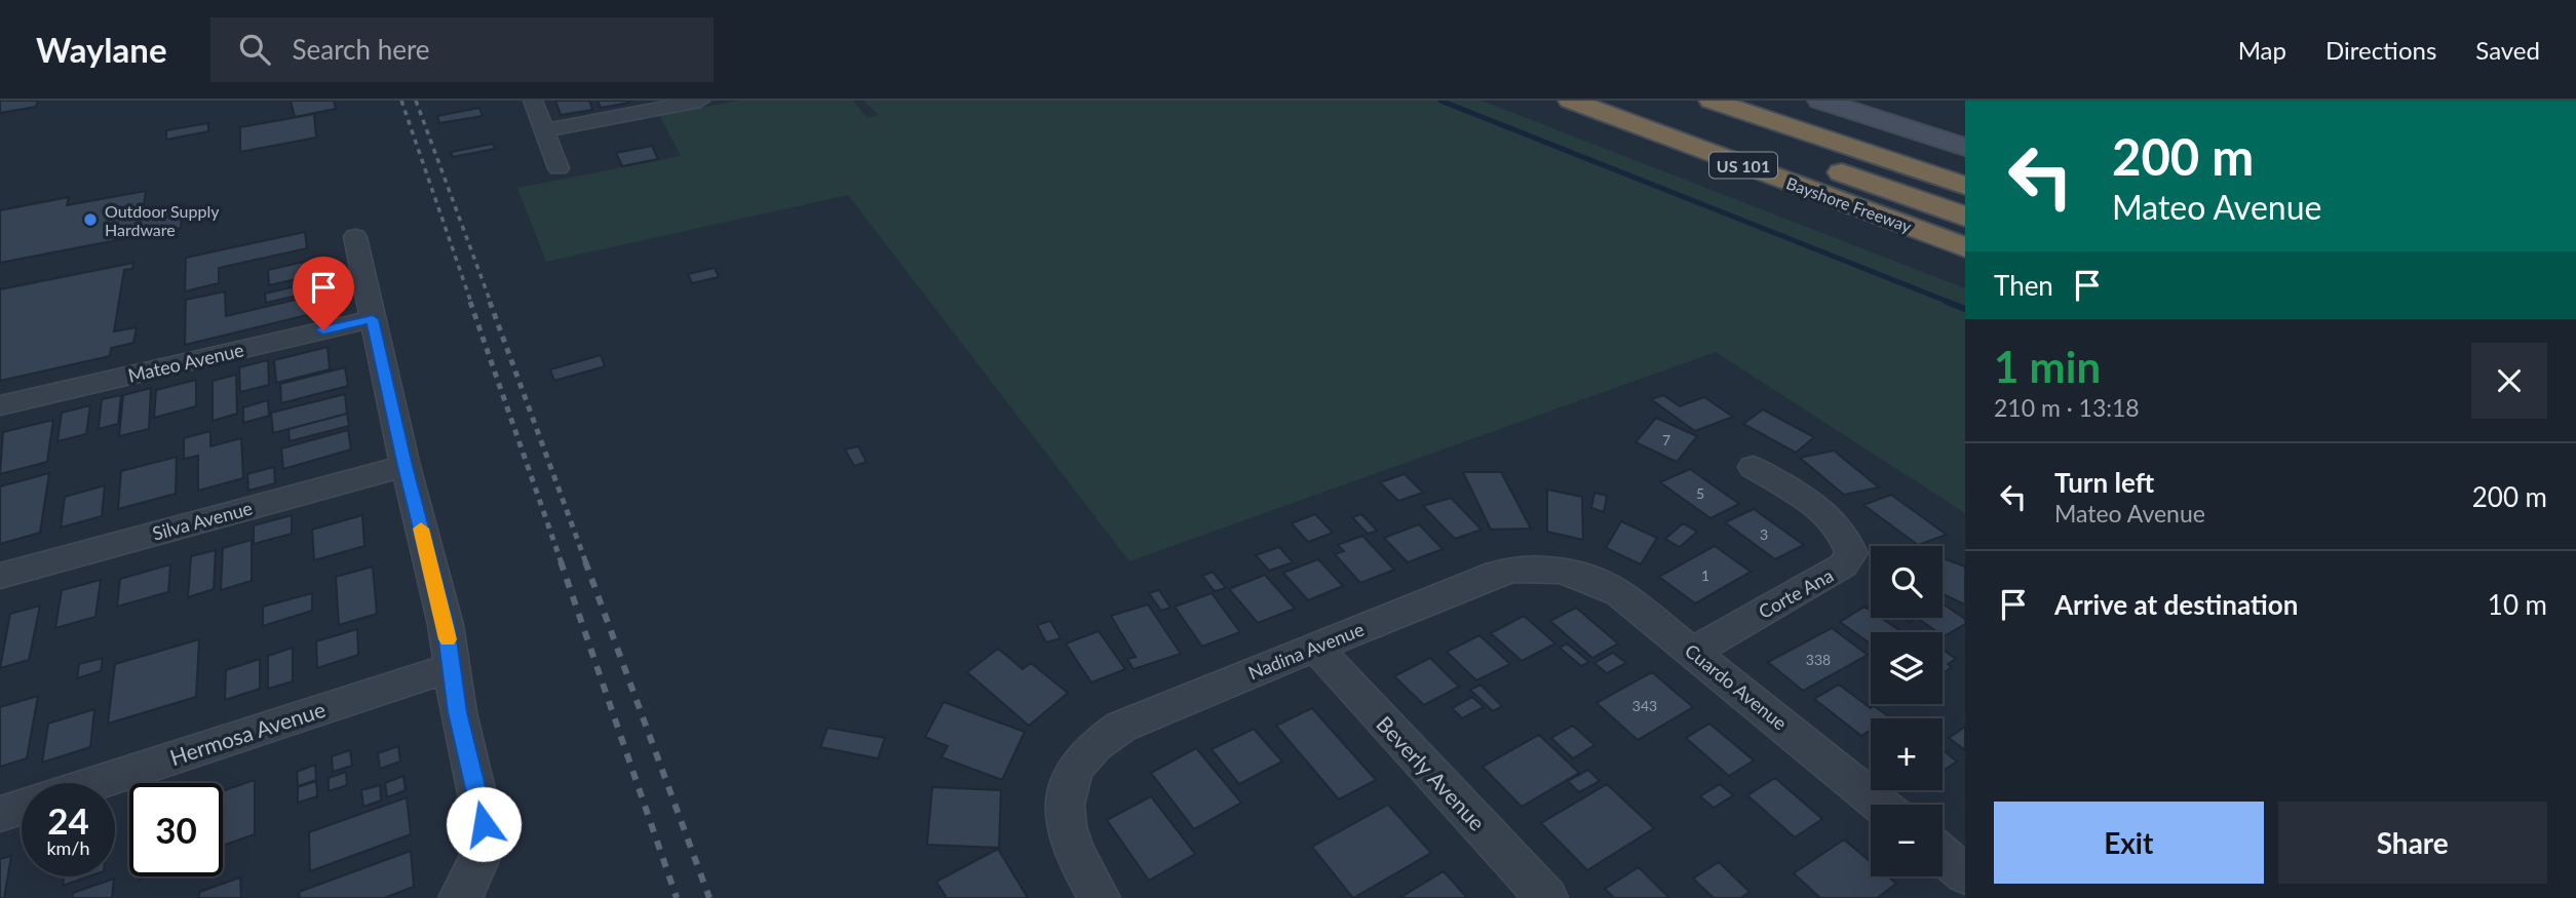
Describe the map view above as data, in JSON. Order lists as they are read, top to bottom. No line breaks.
{"streets":{"highway":["US 101","Bayshore Freeway"],"street":["Mateo Avenue","Silva Avenue","Corte Ana","Nadina Avenue","Cuardo Avenue","Hermosa Avenue","Beverly Avenue"]},"crossings":[["Corte Ana","Cuardo Avenue"],["Nadina Avenue","Cuardo Avenue"],["Nadina Avenue","Beverly Avenue"]],"places":["Outdoor Supply Hardware"],"house_numbers":["7","5","3","1","338","343"],"page":{"header":"Waylane","search":"Search here","nav":["Map","Directions","Saved"],"turn":["200 m","Mateo Avenue"],"then":"Then","heading":["1 min","210 m · 13:18"],"list":[{"name":"Turn left","note":"Mateo Avenue","value":"200 m"},{"name":"Arrive at destination","value":"10 m"}],"map_buttons":["+","−"],"speed":"24 km/h","limit":"30","buttons":["Exit","Share"]}}
